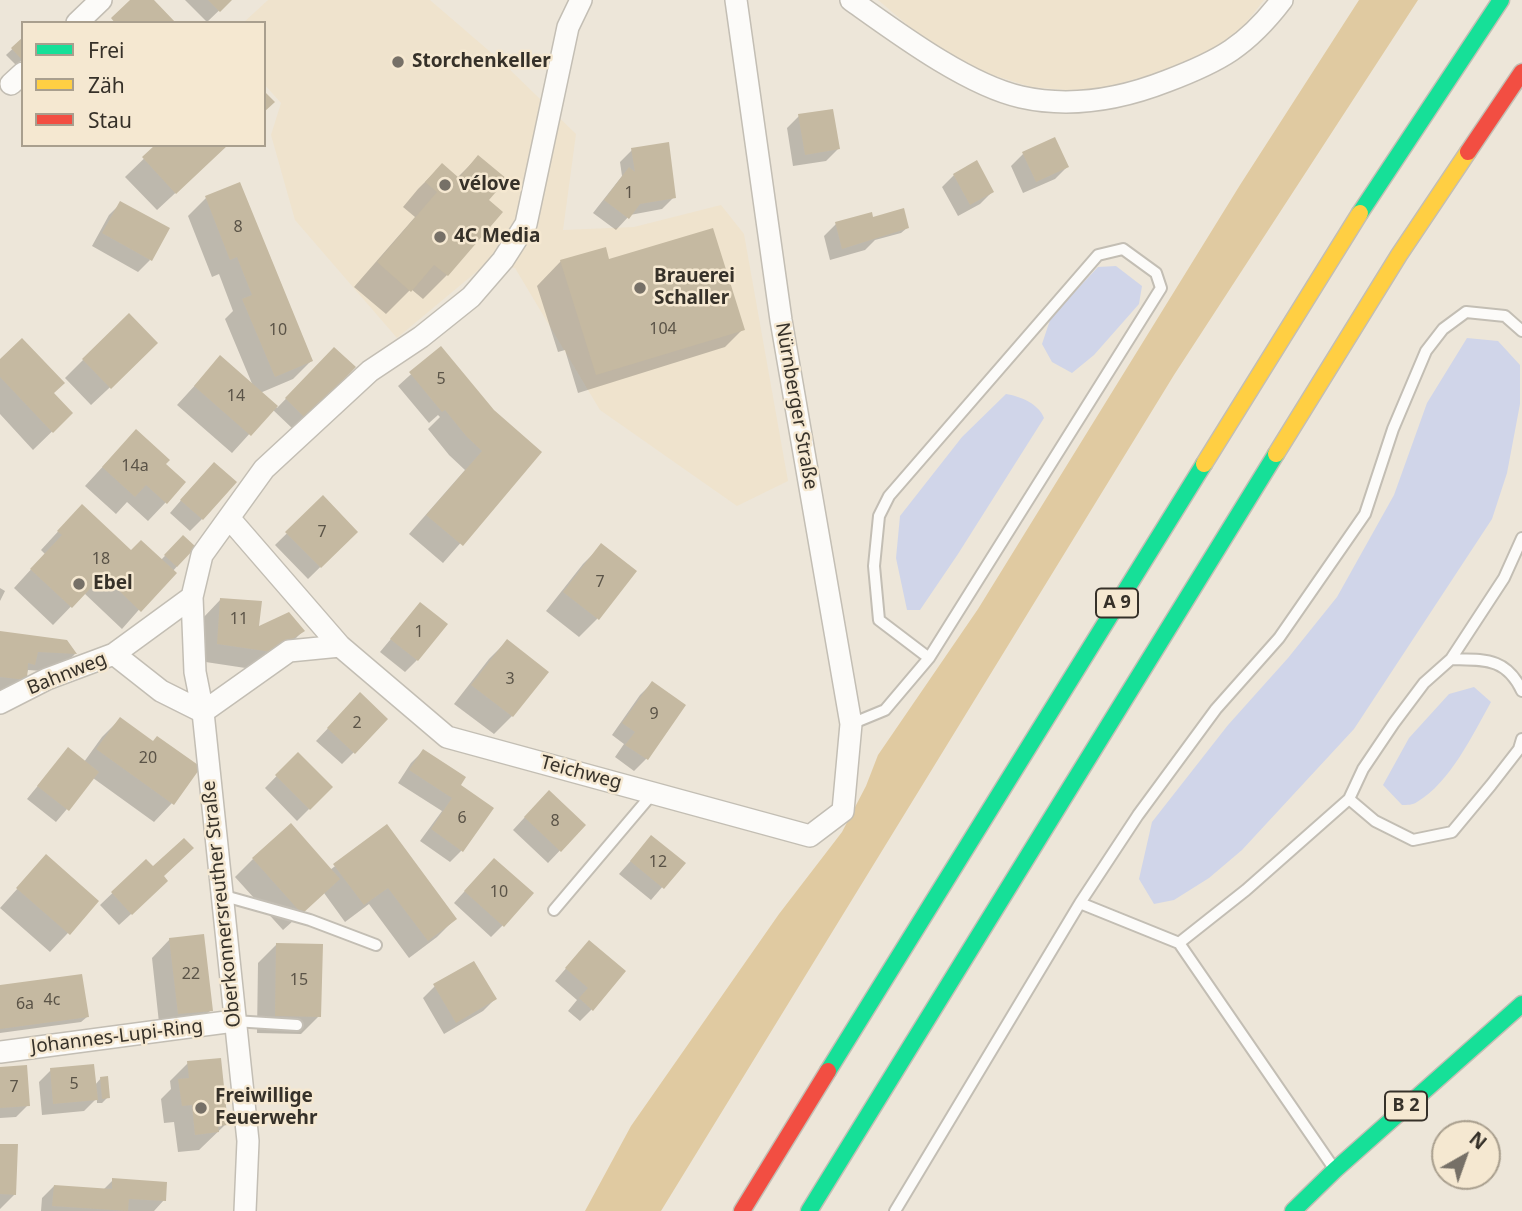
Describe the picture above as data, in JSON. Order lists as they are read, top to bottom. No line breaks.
{"streets":{"main road":["A 9","B 2"],"street":["Nürnberger Straße","Bahnweg","Teichweg","Oberkonnersreuther Straße","Johannes-Lupi-Ring"]},"crossings":[["Nürnberger Straße","Teichweg"],["Bahnweg","Oberkonnersreuther Straße"],["Teichweg","Oberkonnersreuther Straße"],["Oberkonnersreuther Straße","Johannes-Lupi-Ring"]],"places":["Storchenkeller","vélove","4C Media","Brauerei Schaller","Ebel","Freiwillige Feuerwehr"],"house_numbers":["1","8","104","10","5","14","14a","7","18","7","11","1","3","9","2","20","6","8","12","10","22","15","4c","6a","5","7"],"legend":["Frei","Zäh","Stau"],"north":"top right"}
